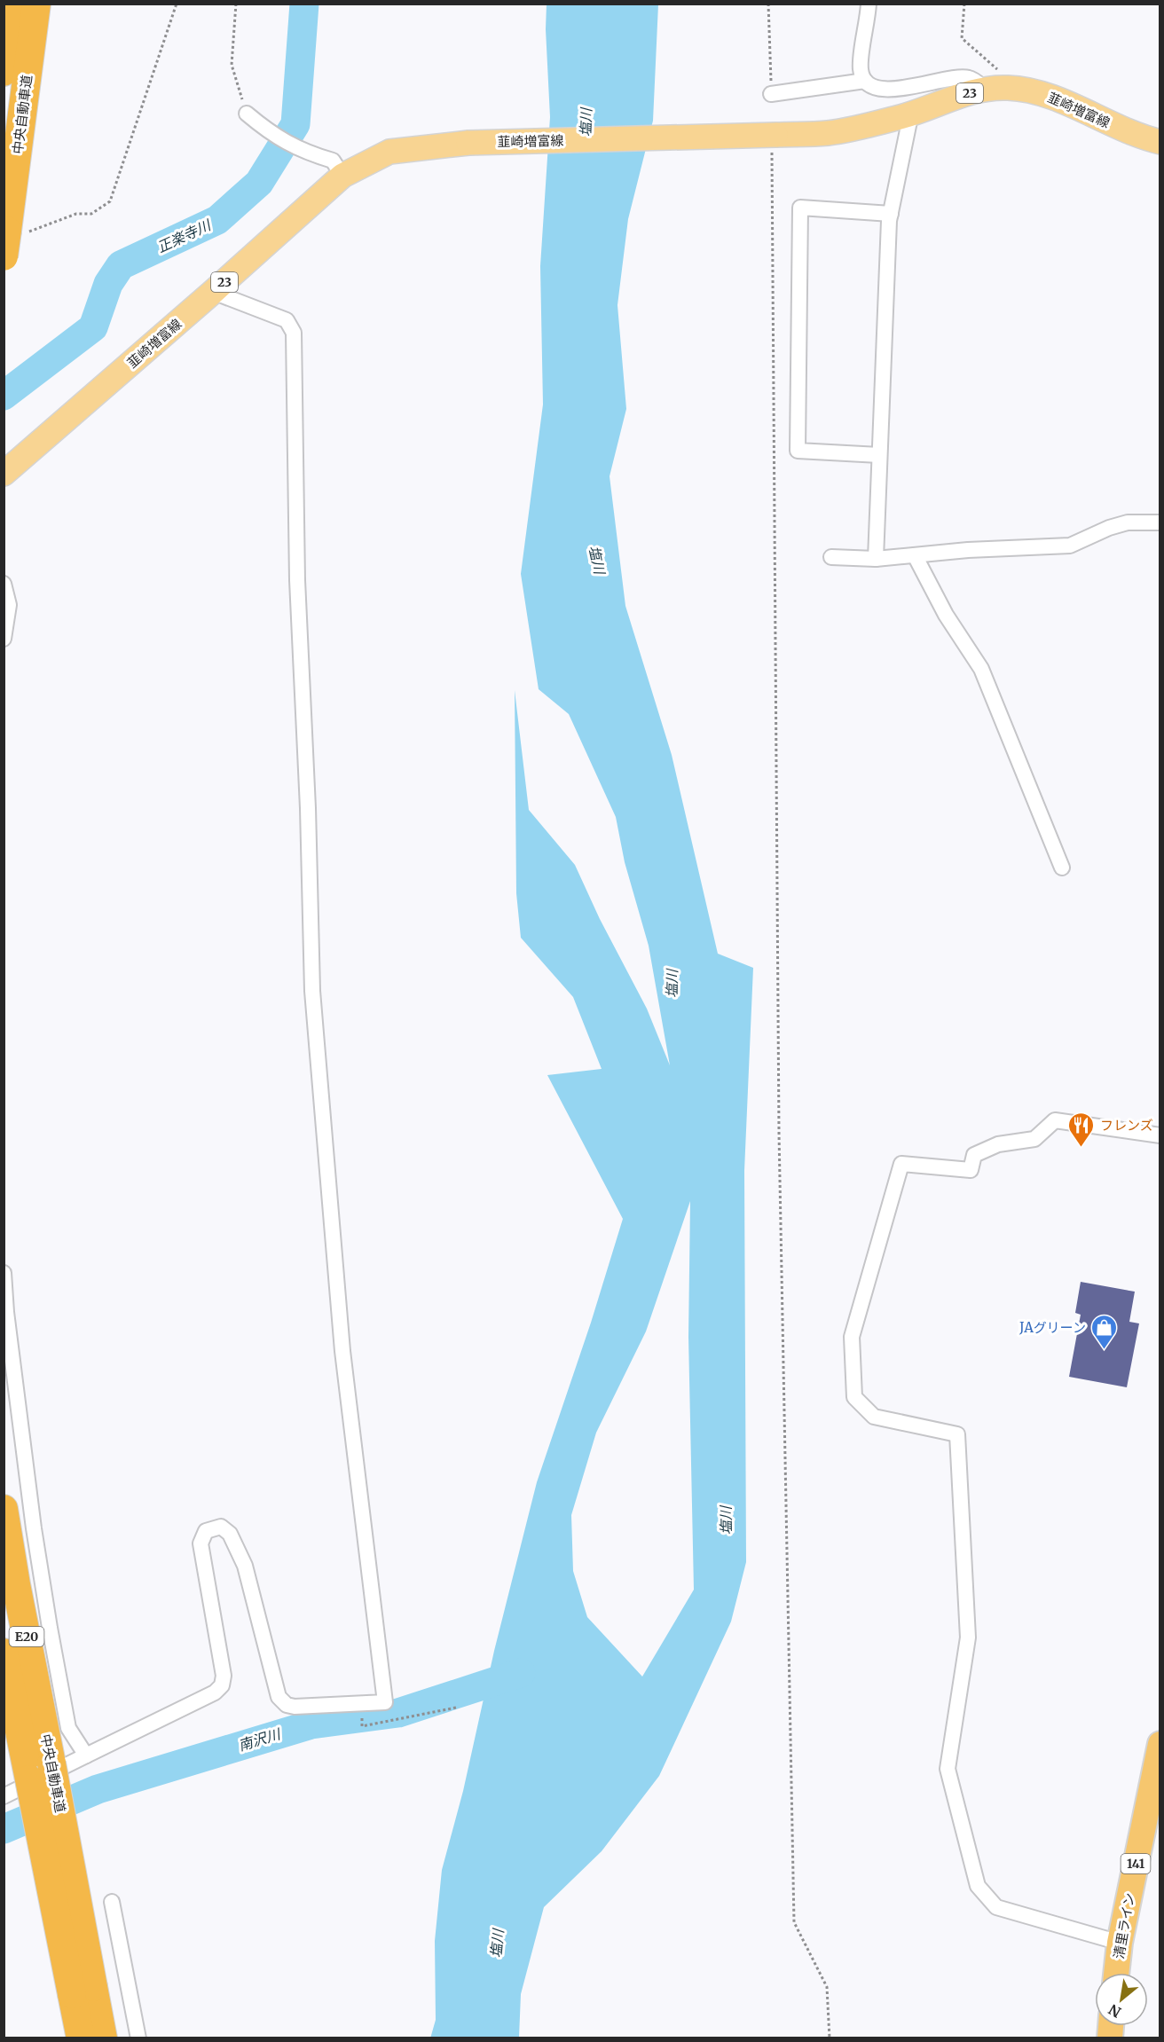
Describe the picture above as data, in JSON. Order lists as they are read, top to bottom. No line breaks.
{"streets":{"highway":["中央自動車道","E20","141","清里ライン"],"main road":["23","韮崎増富線"]},"water":["塩川","正楽寺川","南沢川"],"places":{"restaurant":["フレンズ"],"shop":["JAグリーン"]},"north":"bottom left"}
